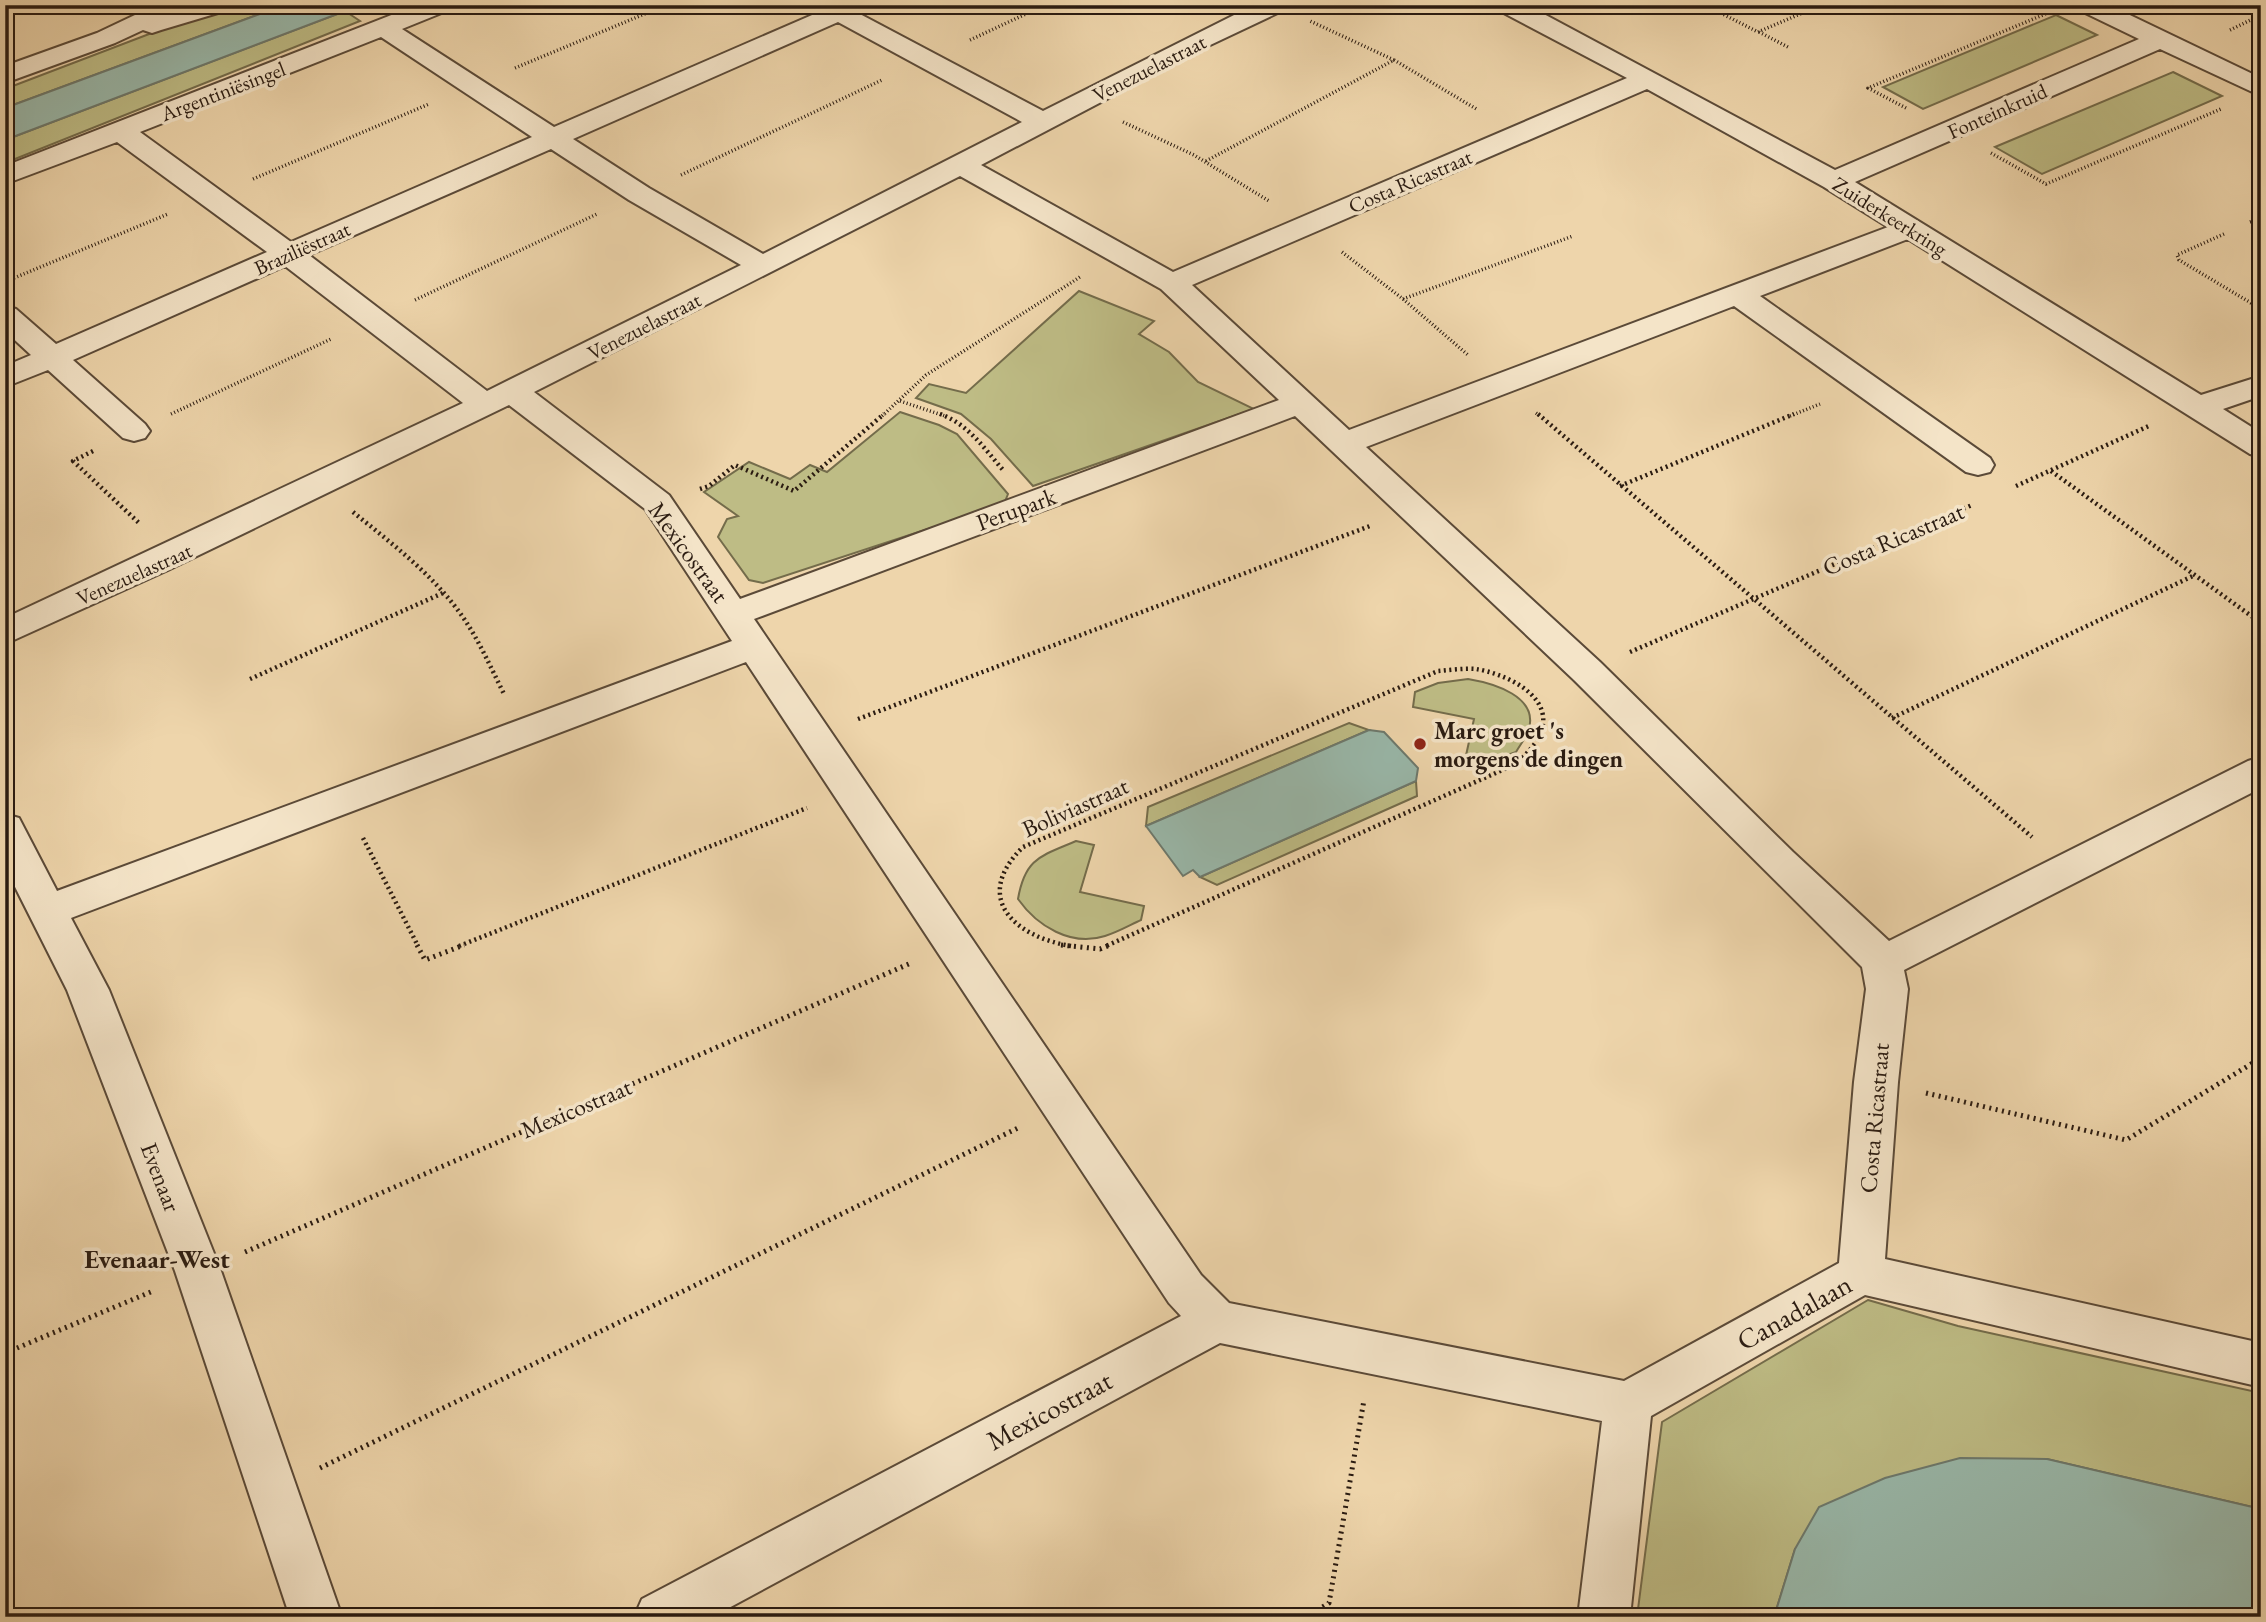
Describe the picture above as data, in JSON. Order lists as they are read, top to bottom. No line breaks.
{"streets":{"street":["Venezuelastraat","Argentiniësingel","Fonteinkruid","Costa Ricastraat","Zuiderkeerkring","Braziliëstraat","Perupark","Mexicostraat","Evenaar","Canadalaan"],"path":["Boliviastraat"]},"crossings":[["Venezuelastraat","Mexicostraat"],["Argentiniësingel","Mexicostraat"],["Fonteinkruid","Zuiderkeerkring"],["Costa Ricastraat","Zuiderkeerkring"],["Costa Ricastraat","Canadalaan"],["Braziliëstraat","Mexicostraat"],["Perupark","Mexicostraat"],["Mexicostraat","Evenaar"]],"districts":["Evenaar-West"],"places":["Marc groet 's morgens de dingen"]}
